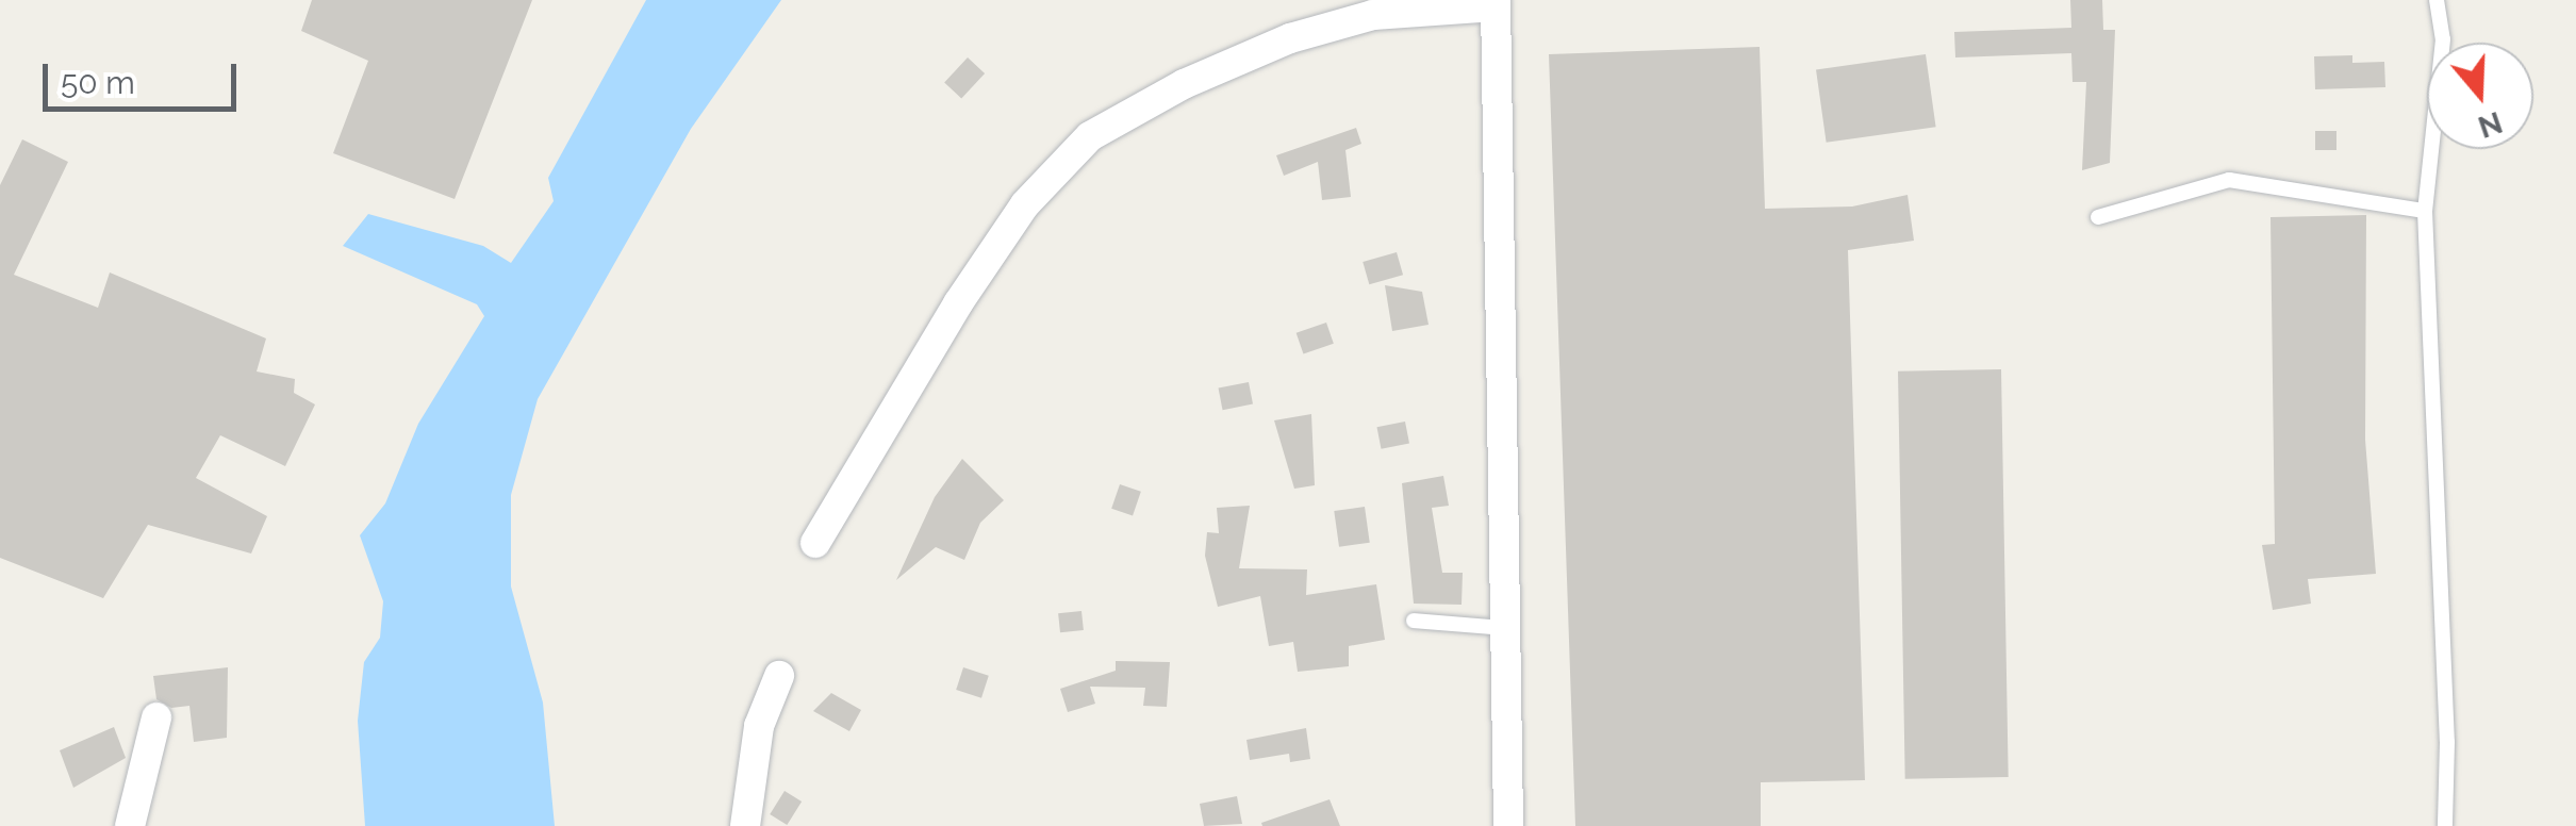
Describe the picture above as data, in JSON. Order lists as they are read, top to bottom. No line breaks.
{"scale_bar":"50 m","north":"bottom"}
